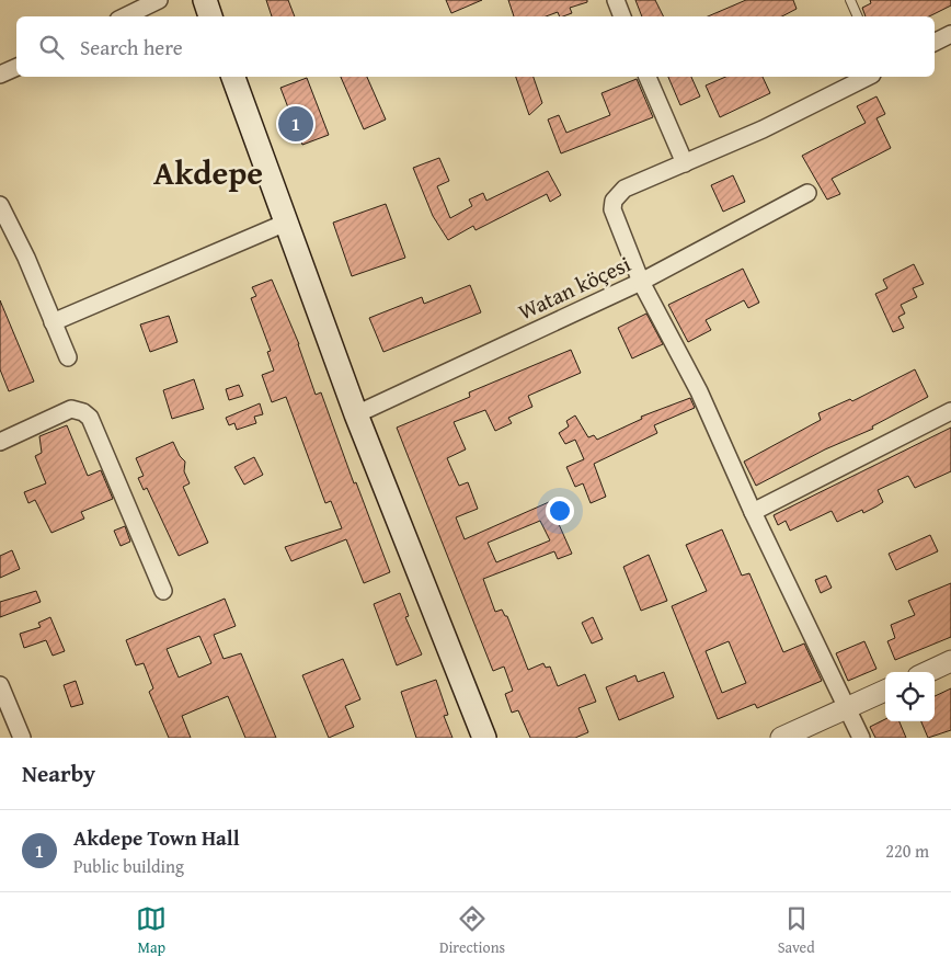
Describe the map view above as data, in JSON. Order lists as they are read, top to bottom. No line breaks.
{"streets":{"street":["Watan köçesi"]},"districts":["Akdepe"],"page":{"search":"Search here","pins":"1","heading":"Nearby","list":[{"mark":"1","name":"Akdepe Town Hall","note":"Public building","value":"220 m"}],"nav":["Map","Directions","Saved"]}}
